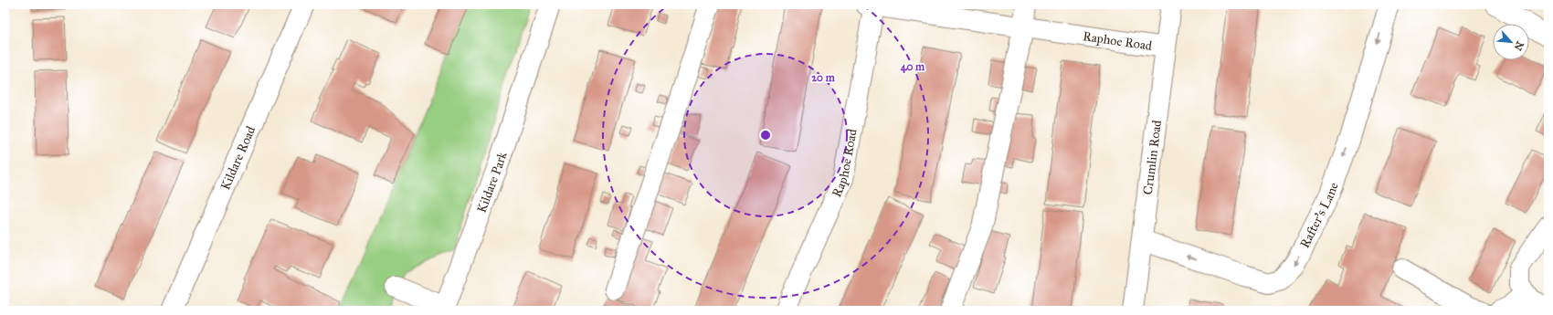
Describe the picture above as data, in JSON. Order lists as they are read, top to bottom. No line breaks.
{"streets":{"street":["Raphoe Road","Crumlin Road","Kildare Road","Kildare Park","Rafter's Lane"]},"crossings":[["Raphoe Road","Crumlin Road"],["Crumlin Road","Rafter's Lane"]],"north":"bottom right","rings":["40 m","20 m"]}
